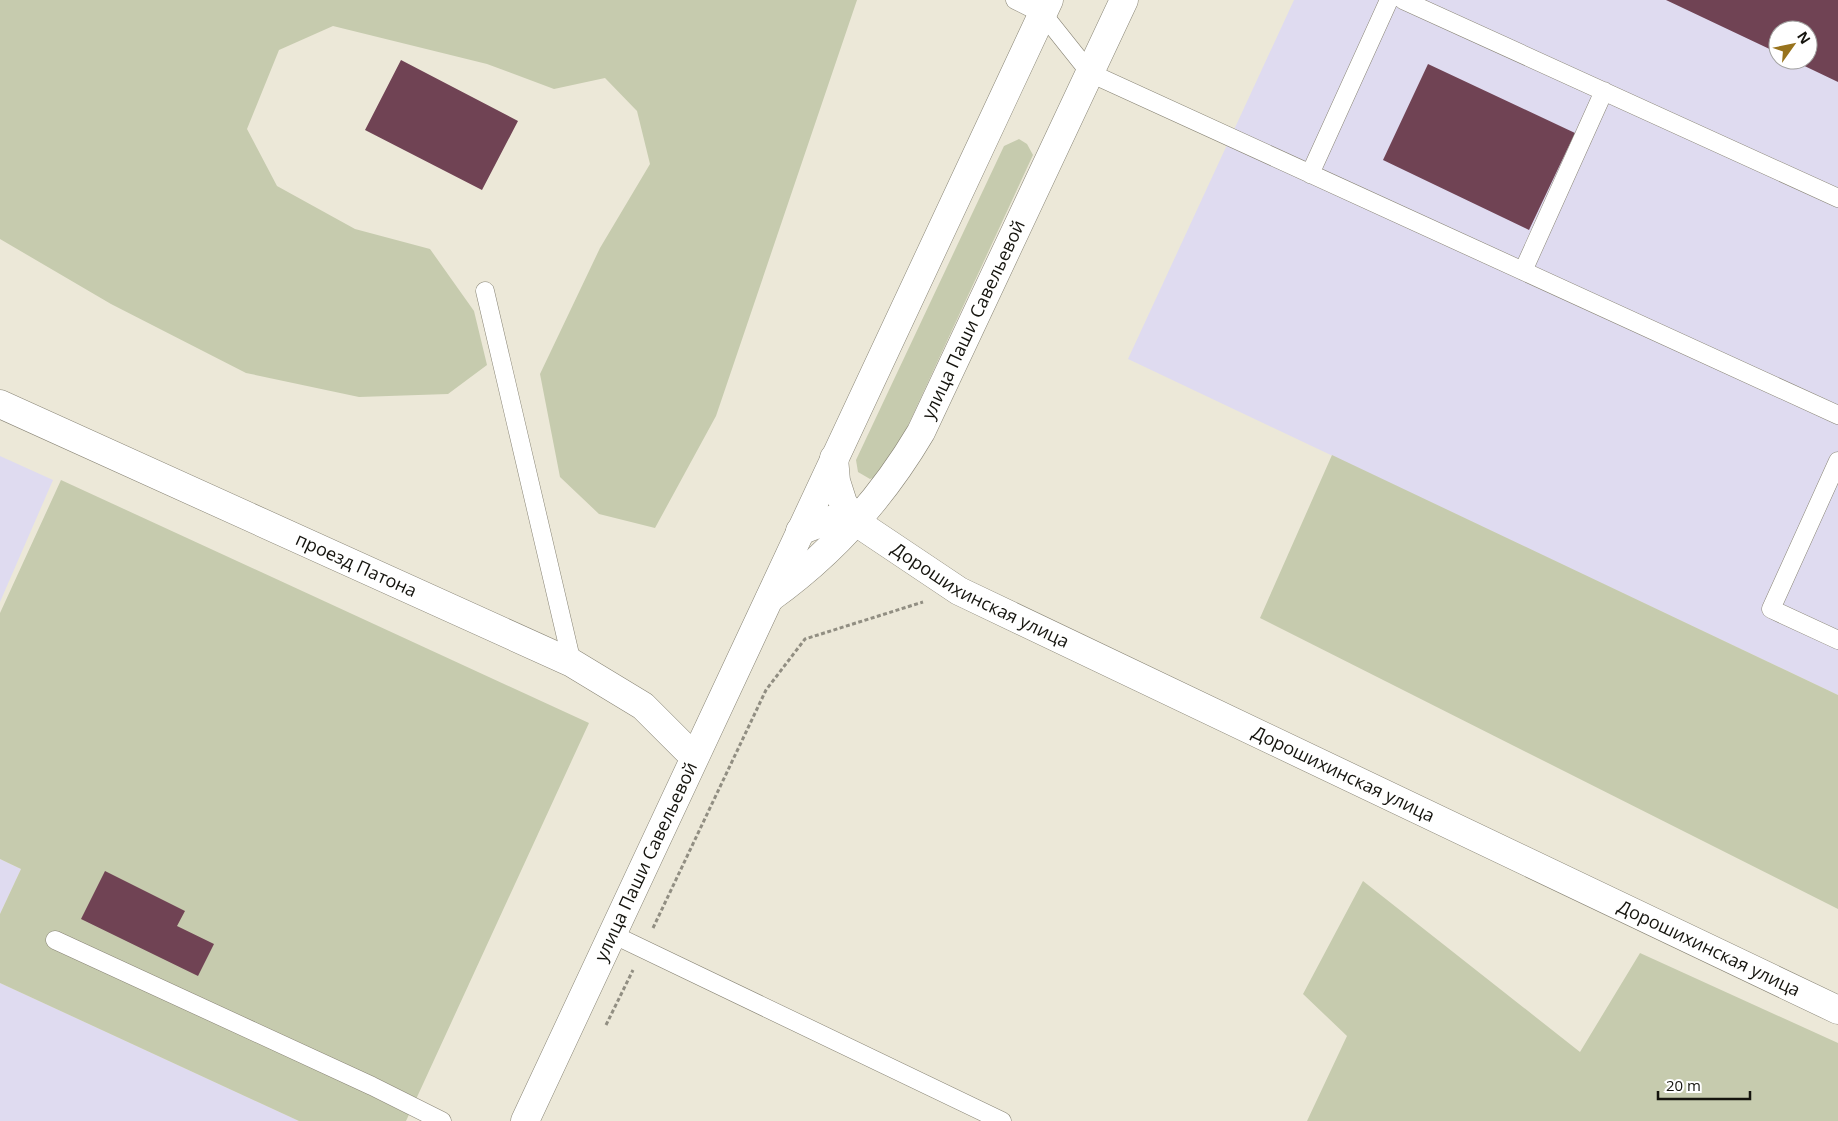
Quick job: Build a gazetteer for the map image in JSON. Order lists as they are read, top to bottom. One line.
{"streets":{"street":["улица Паши Савельевой","проезд Патона","Дорошихинская улица"]},"crossings":[["улица Паши Савельевой","проезд Патона"],["улица Паши Савельевой","Дорошихинская улица"]],"scale_bar":"20 m","north":"top right"}
